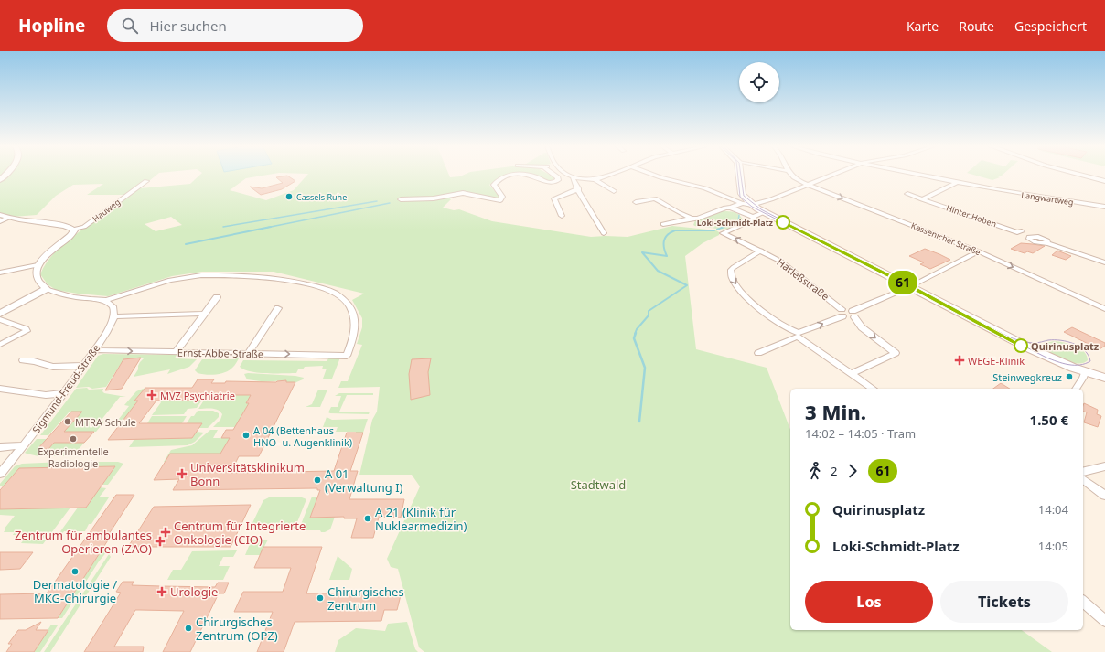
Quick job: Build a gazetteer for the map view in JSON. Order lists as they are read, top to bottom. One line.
{"streets":{"street":["Langwartweg","Hauweg","Hinter Hoben","Kessenicher Straße","Harleßstraße","Ernst-Abbe-Straße","Sigmund-Freud-Straße"]},"crossings":[["Langwartweg","Hinter Hoben"],["Ernst-Abbe-Straße","Sigmund-Freud-Straße"]],"one_way":["Kessenicher Straße"],"parks":["Stadtwald"],"places":{"other":["Cassels Ruhe","Loki-Schmidt-Platz","Quirinusplatz","Steinwegkreuz","MTRA Schule","A 04 (Bettenhaus HNO- u. Augenklinik)","Experimentelle Radiologie","A 01 (Verwaltung I)","A 21 (Klinik für Nuklearmedizin)","Dermatologie / MKG-Chirurgie","Chirurgisches Zentrum","Chirurgisches Zentrum (OPZ)"],"health":["WEGE-Klinik","MVZ Psychiatrie","Universitätsklinikum Bonn","Centrum für Integrierte Onkologie (CIO)","Zentrum für ambulantes Operieren (ZAO)","Urologie"]},"lines":["tram line 61"],"page":{"header":"Hopline","search":"Hier suchen","nav":["Karte","Route","Gespeichert"],"on_map":"61","heading":["3 Min.","14:02 – 14:05 · Tram","1.50 €"],"legs":["2","61"],"list":[{"name":"Quirinusplatz","value":"14:04"},{"name":"Loki-Schmidt-Platz","value":"14:05"}],"buttons":["Los","Tickets"]}}
